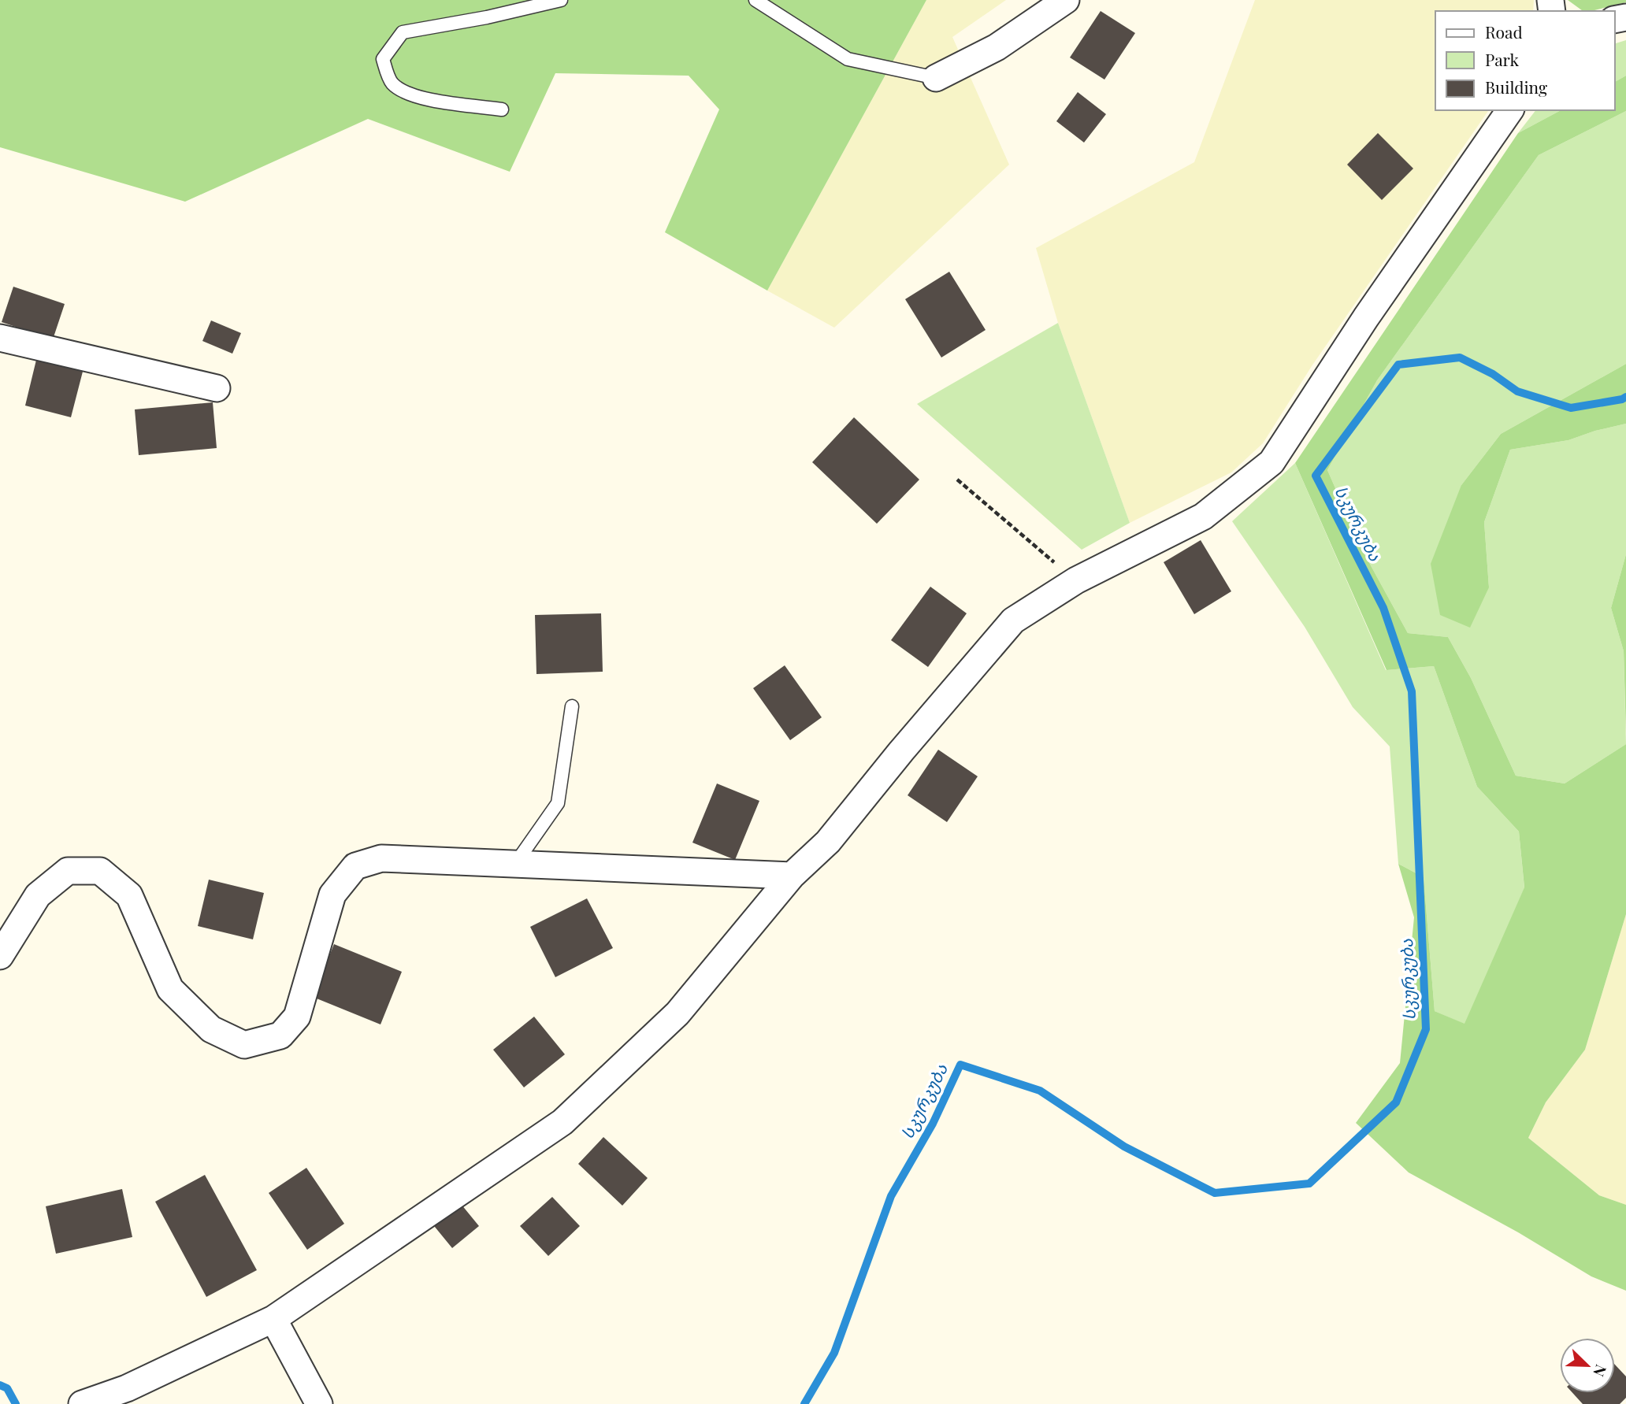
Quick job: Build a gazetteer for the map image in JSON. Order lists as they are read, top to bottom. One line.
{"water":["სკურკუბა"],"legend":["Road","Park","Building"],"north":"bottom right"}
